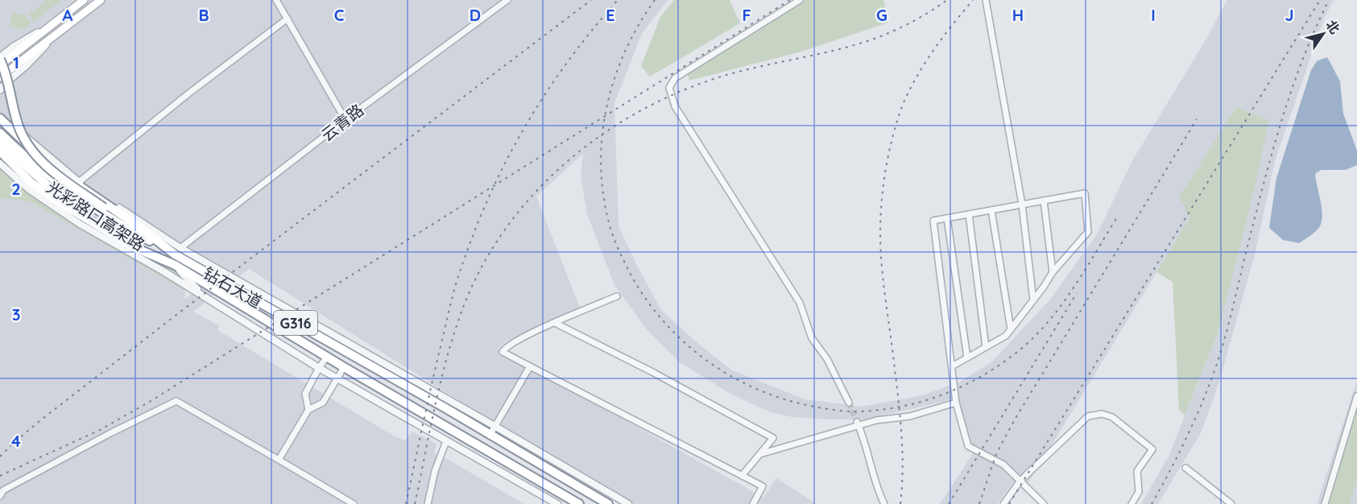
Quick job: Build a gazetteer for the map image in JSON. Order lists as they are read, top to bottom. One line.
{"streets":{"highway":["光彩路口高架路","钻石大道","G316"],"street":["云青路"]},"crossings":[["云青路","光彩路口高架路"],["云青路","钻石大道"],["光彩路口高架路","钻石大道"]],"north":"top right","grid":{"columns":["A","B","C","D","E","F","G","H","I","J"],"rows":["1","2","3","4"]}}
